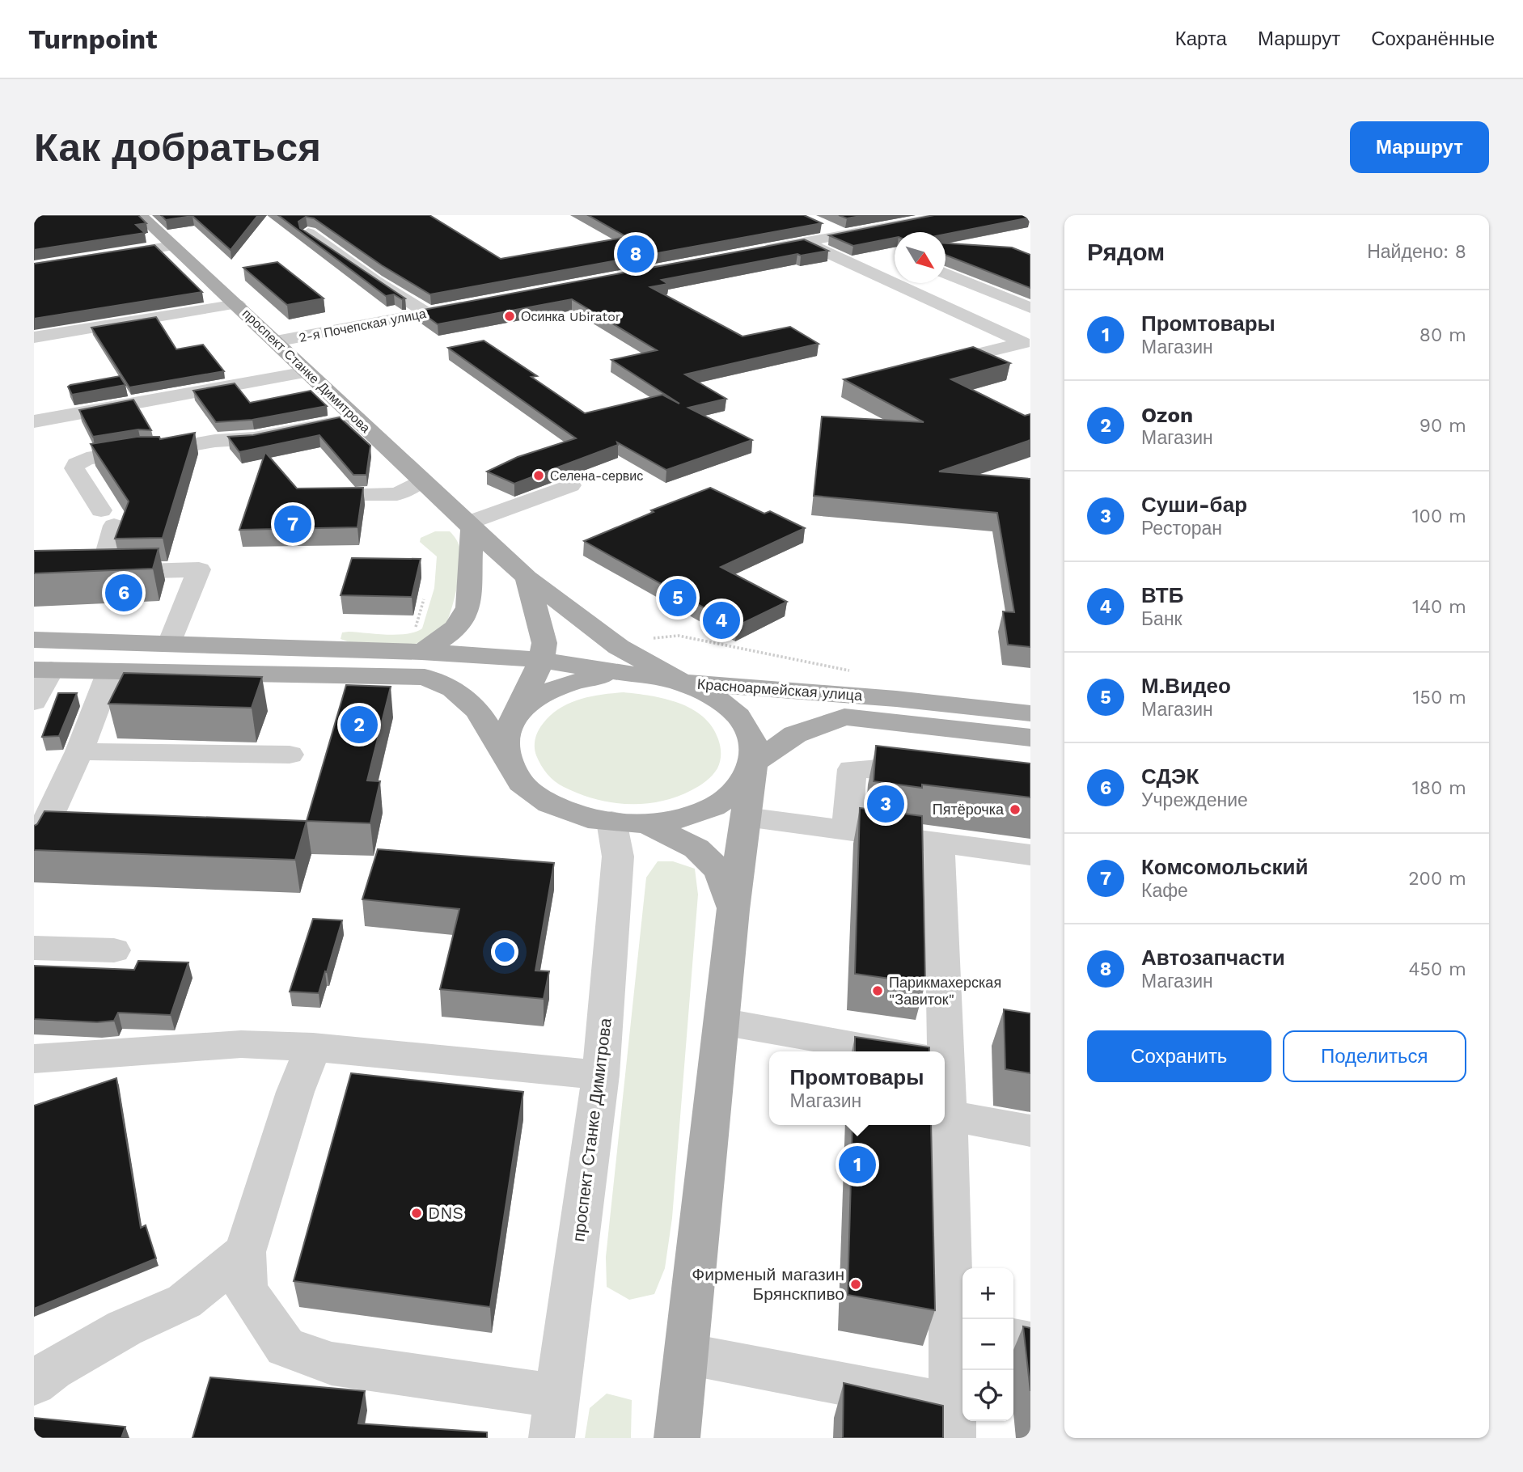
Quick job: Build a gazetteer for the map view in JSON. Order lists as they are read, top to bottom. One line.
{"streets":{"main road":["проспект Станке Димитрова","Красноармейская улица"],"street":["2-я Почепская улица"]},"crossings":[["2-я Почепская улица","проспект Станке Димитрова"],["проспект Станке Димитрова","Красноармейская улица"]],"places":["Осинка Ubirator","Селена-сервис","Пятёрочка","Парикмахерская \"Завиток\"","DNS","Фирменый магазин Брянскпиво"],"north":"bottom right","page":{"header":"Turnpoint","nav":["Карта","Маршрут","Сохранённые"],"buttons":["Маршрут",["Сохранить","Поделиться"]],"title":"Как добраться","heading":["Рядом","Найдено: 8"],"pins":["8","7","6","5","4","2","3","1"],"list":[{"mark":"1","name":"Промтовары","note":"Магазин","value":"80 m"},{"mark":"2","name":"Ozon","note":"Магазин","value":"90 m"},{"mark":"3","name":"Суши-бар","note":"Ресторан","value":"100 m"},{"mark":"4","name":"ВТБ","note":"Банк","value":"140 m"},{"mark":"5","name":"М.Видео","note":"Магазин","value":"150 m"},{"mark":"6","name":"СДЭК","note":"Учреждение","value":"180 m"},{"mark":"7","name":"Комсомольский","note":"Кафе","value":"200 m"},{"mark":"8","name":"Автозапчасти","note":"Магазин","value":"450 m"}],"popup":["Промтовары","Магазин"],"map_buttons":["+","−"]}}
